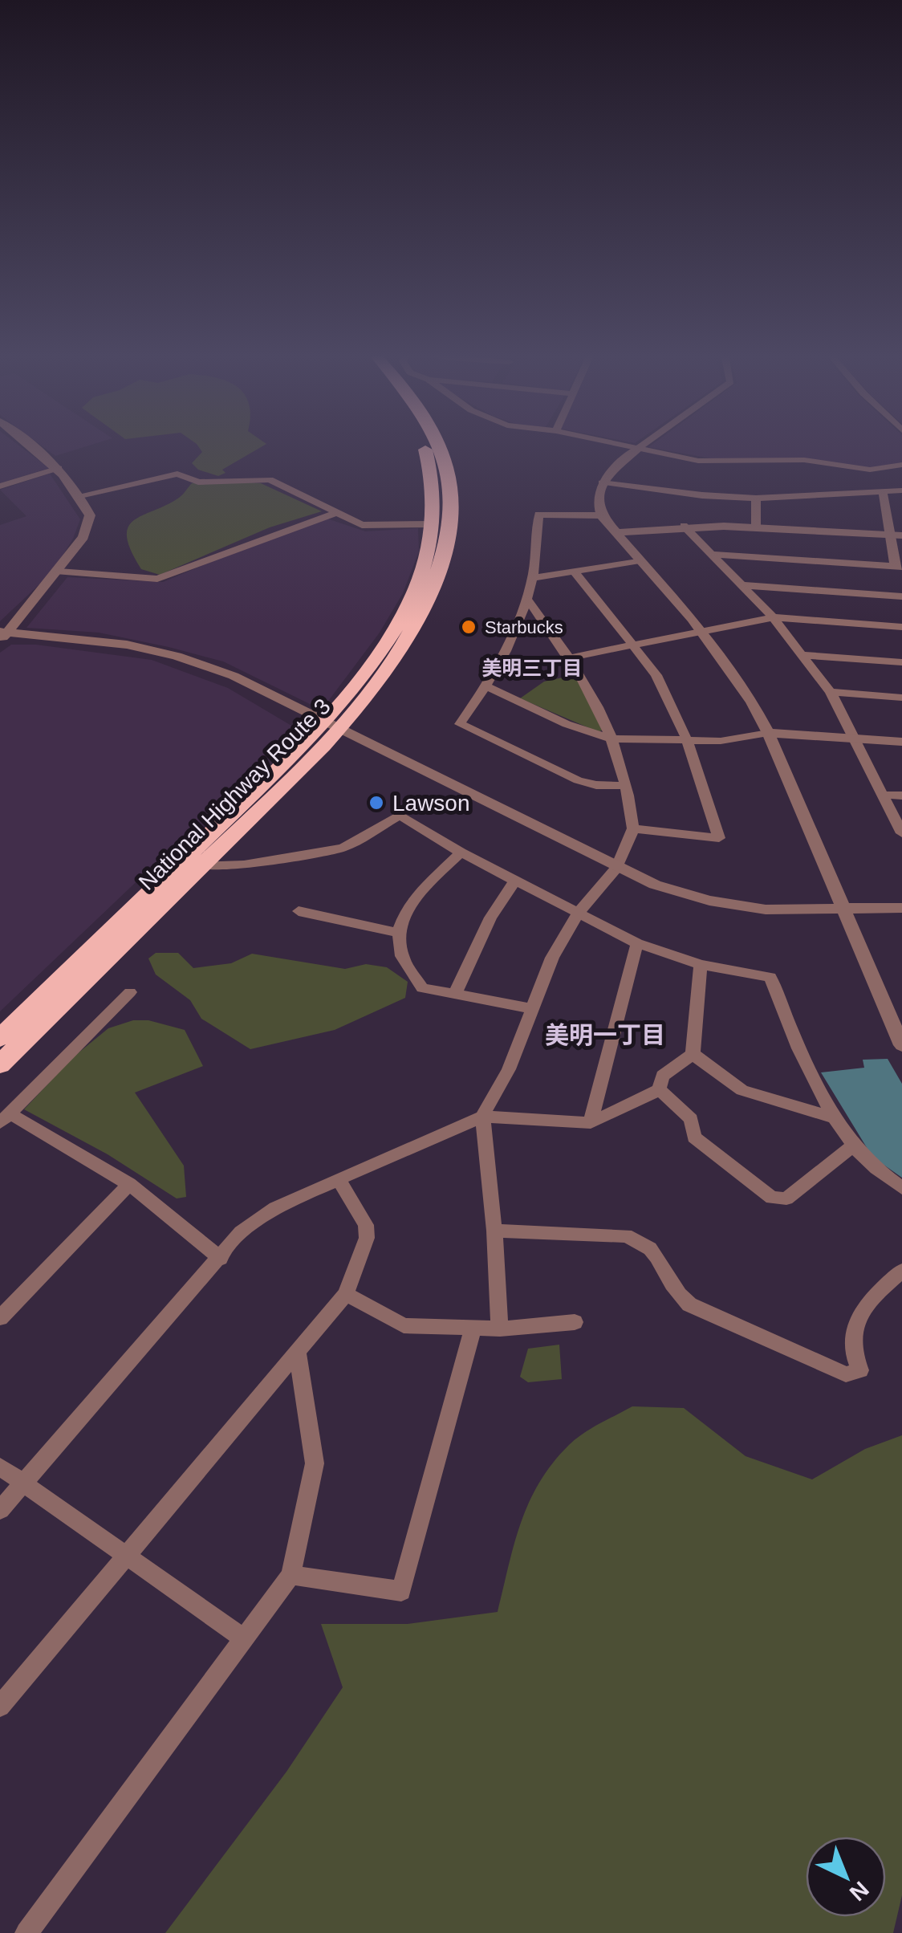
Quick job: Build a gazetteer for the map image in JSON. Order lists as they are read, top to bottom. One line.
{"streets":{"highway":["National Highway Route 3"]},"districts":["美明三丁目","美明一丁目"],"places":["Starbucks","Lawson"],"north":"bottom right"}
